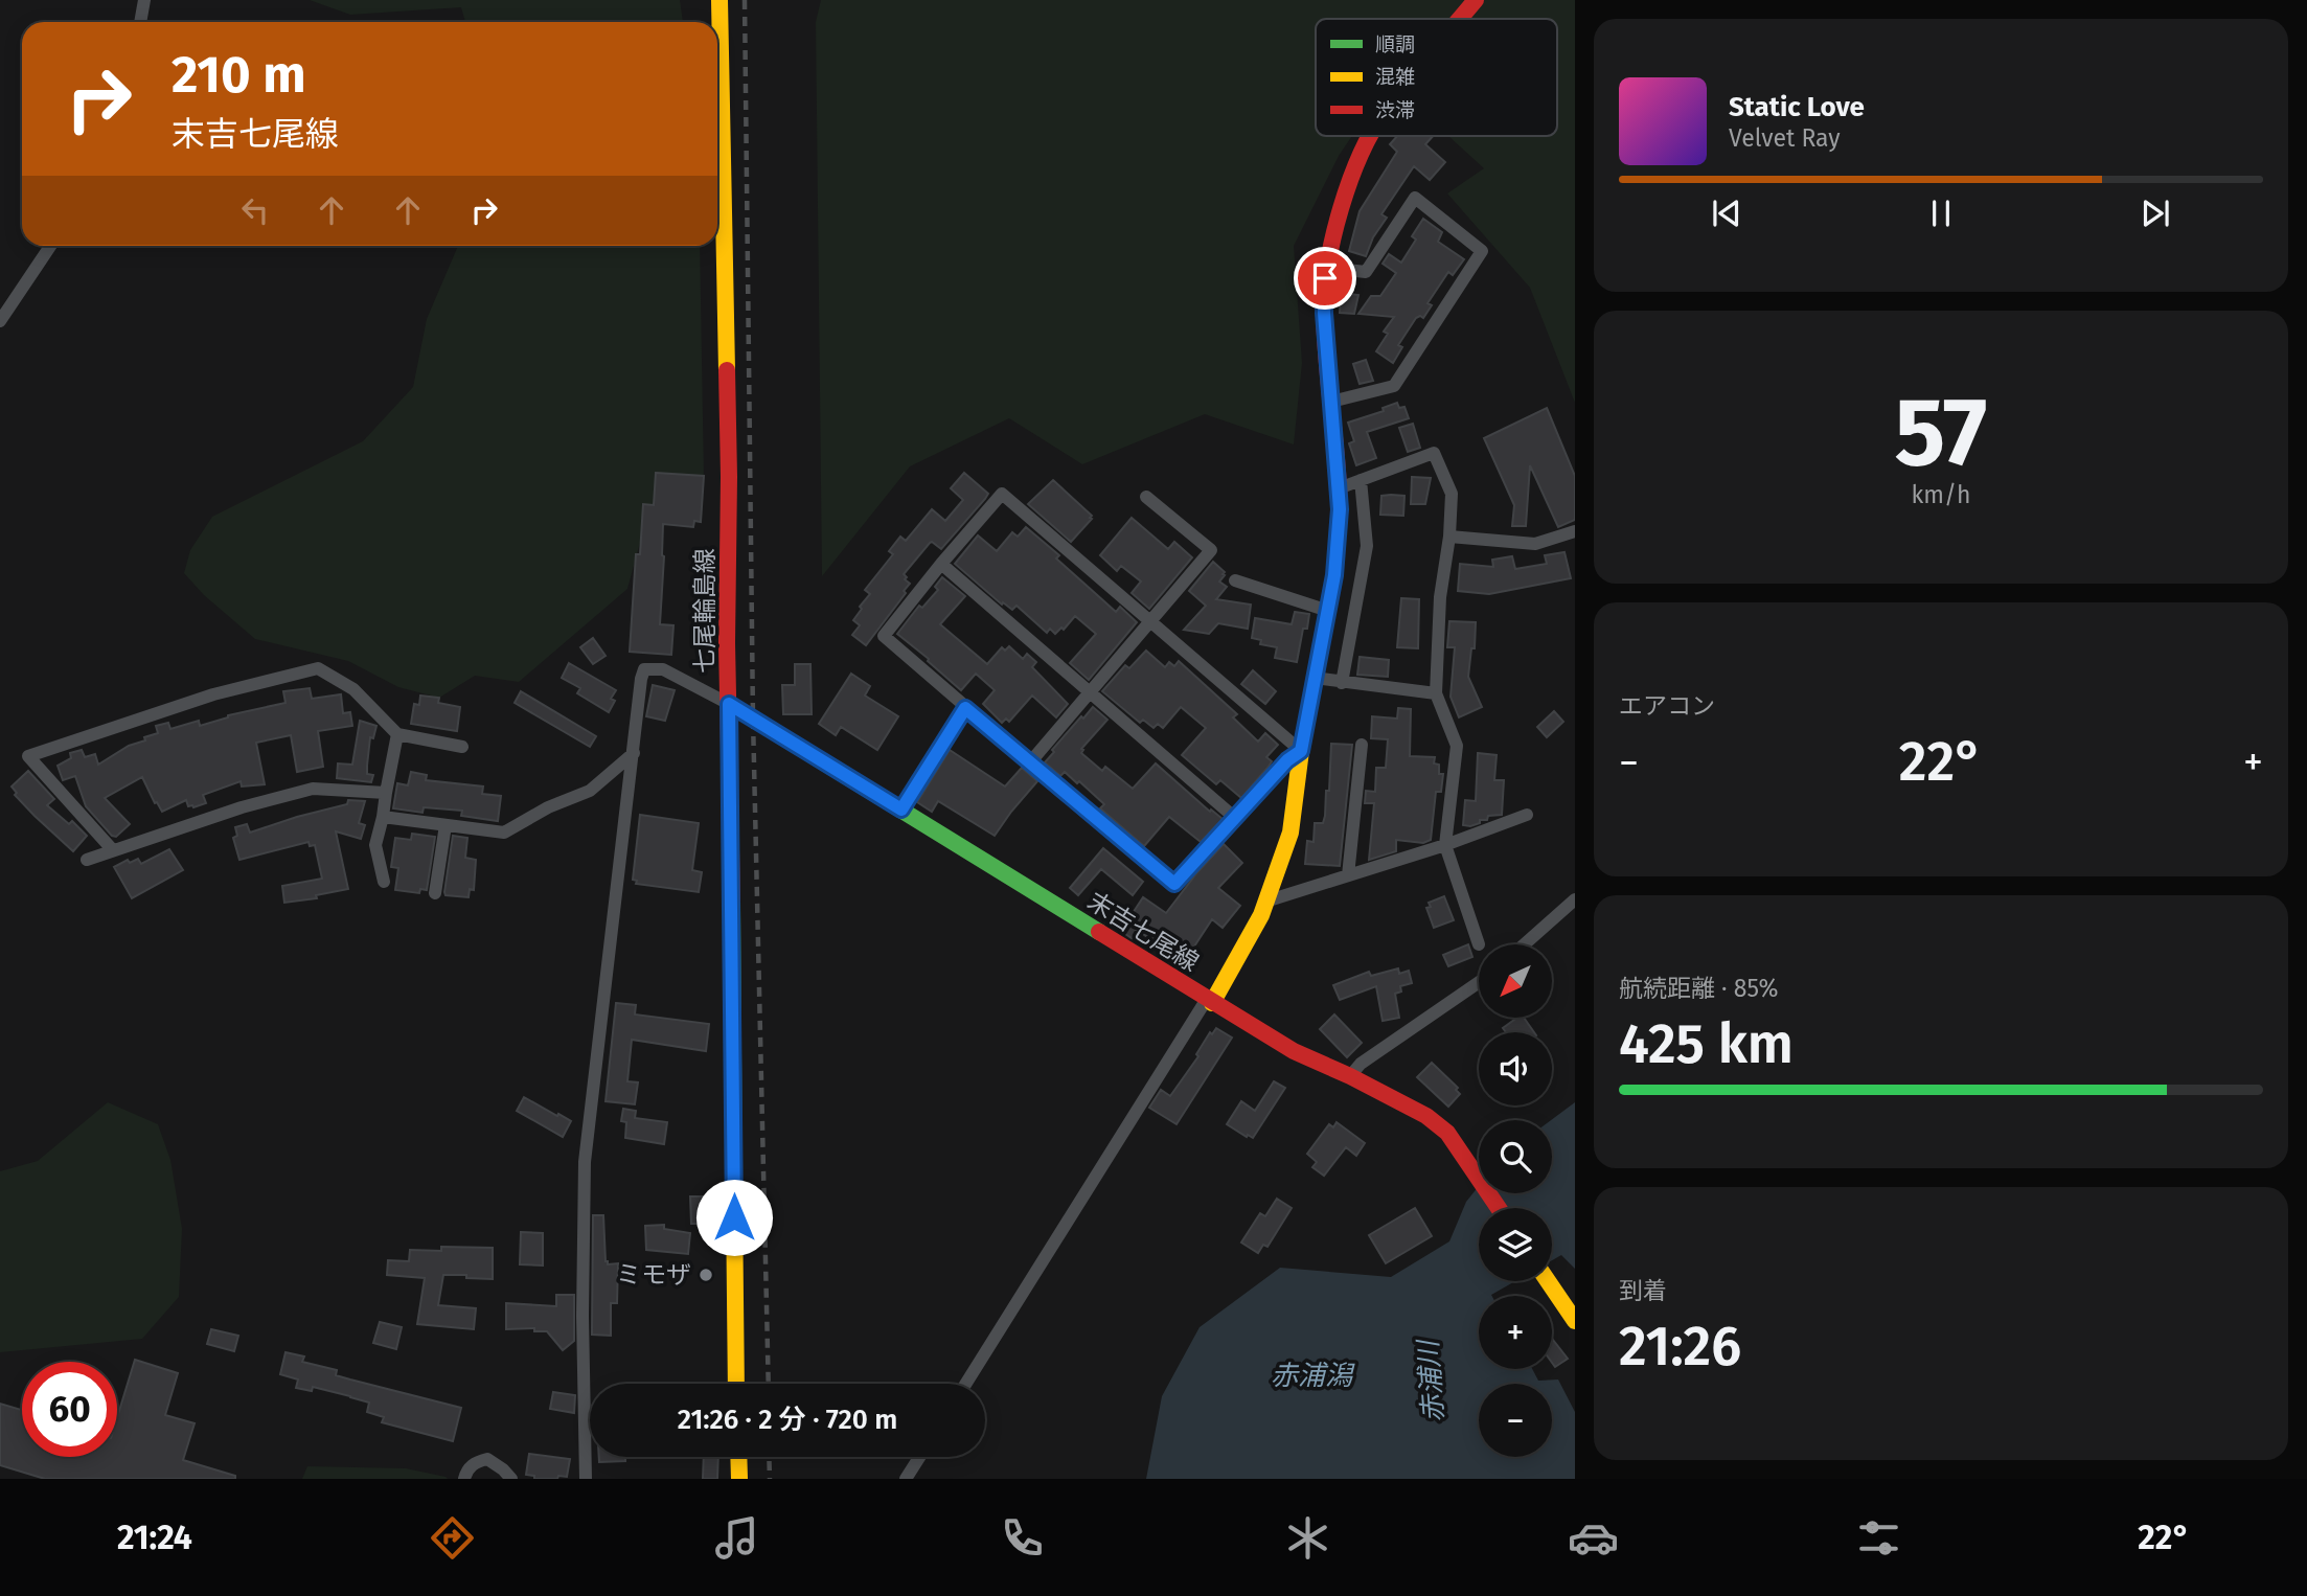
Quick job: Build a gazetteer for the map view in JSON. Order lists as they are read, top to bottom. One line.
{"streets":{"main road":["七尾輪島線","末吉七尾線"]},"crossings":[["七尾輪島線","末吉七尾線"]],"water":["赤浦潟","赤浦川"],"places":["ミモザ"],"legend":["順調","混雑","渋滞"],"north":"bottom left","page":{"turn":["210 m","末吉七尾線"],"song":["Static Love","Velvet Ray"],"tile":[["57","km/h"],"エアコン",["航続距離 · 85%","425 km"],["到着","21:26"]],"heat":["−","22°","+"],"map_buttons":["+","−"],"limit":"60","trip":"21:26 · 2 分 · 720 m","tabs":["21:24","22°"]}}
